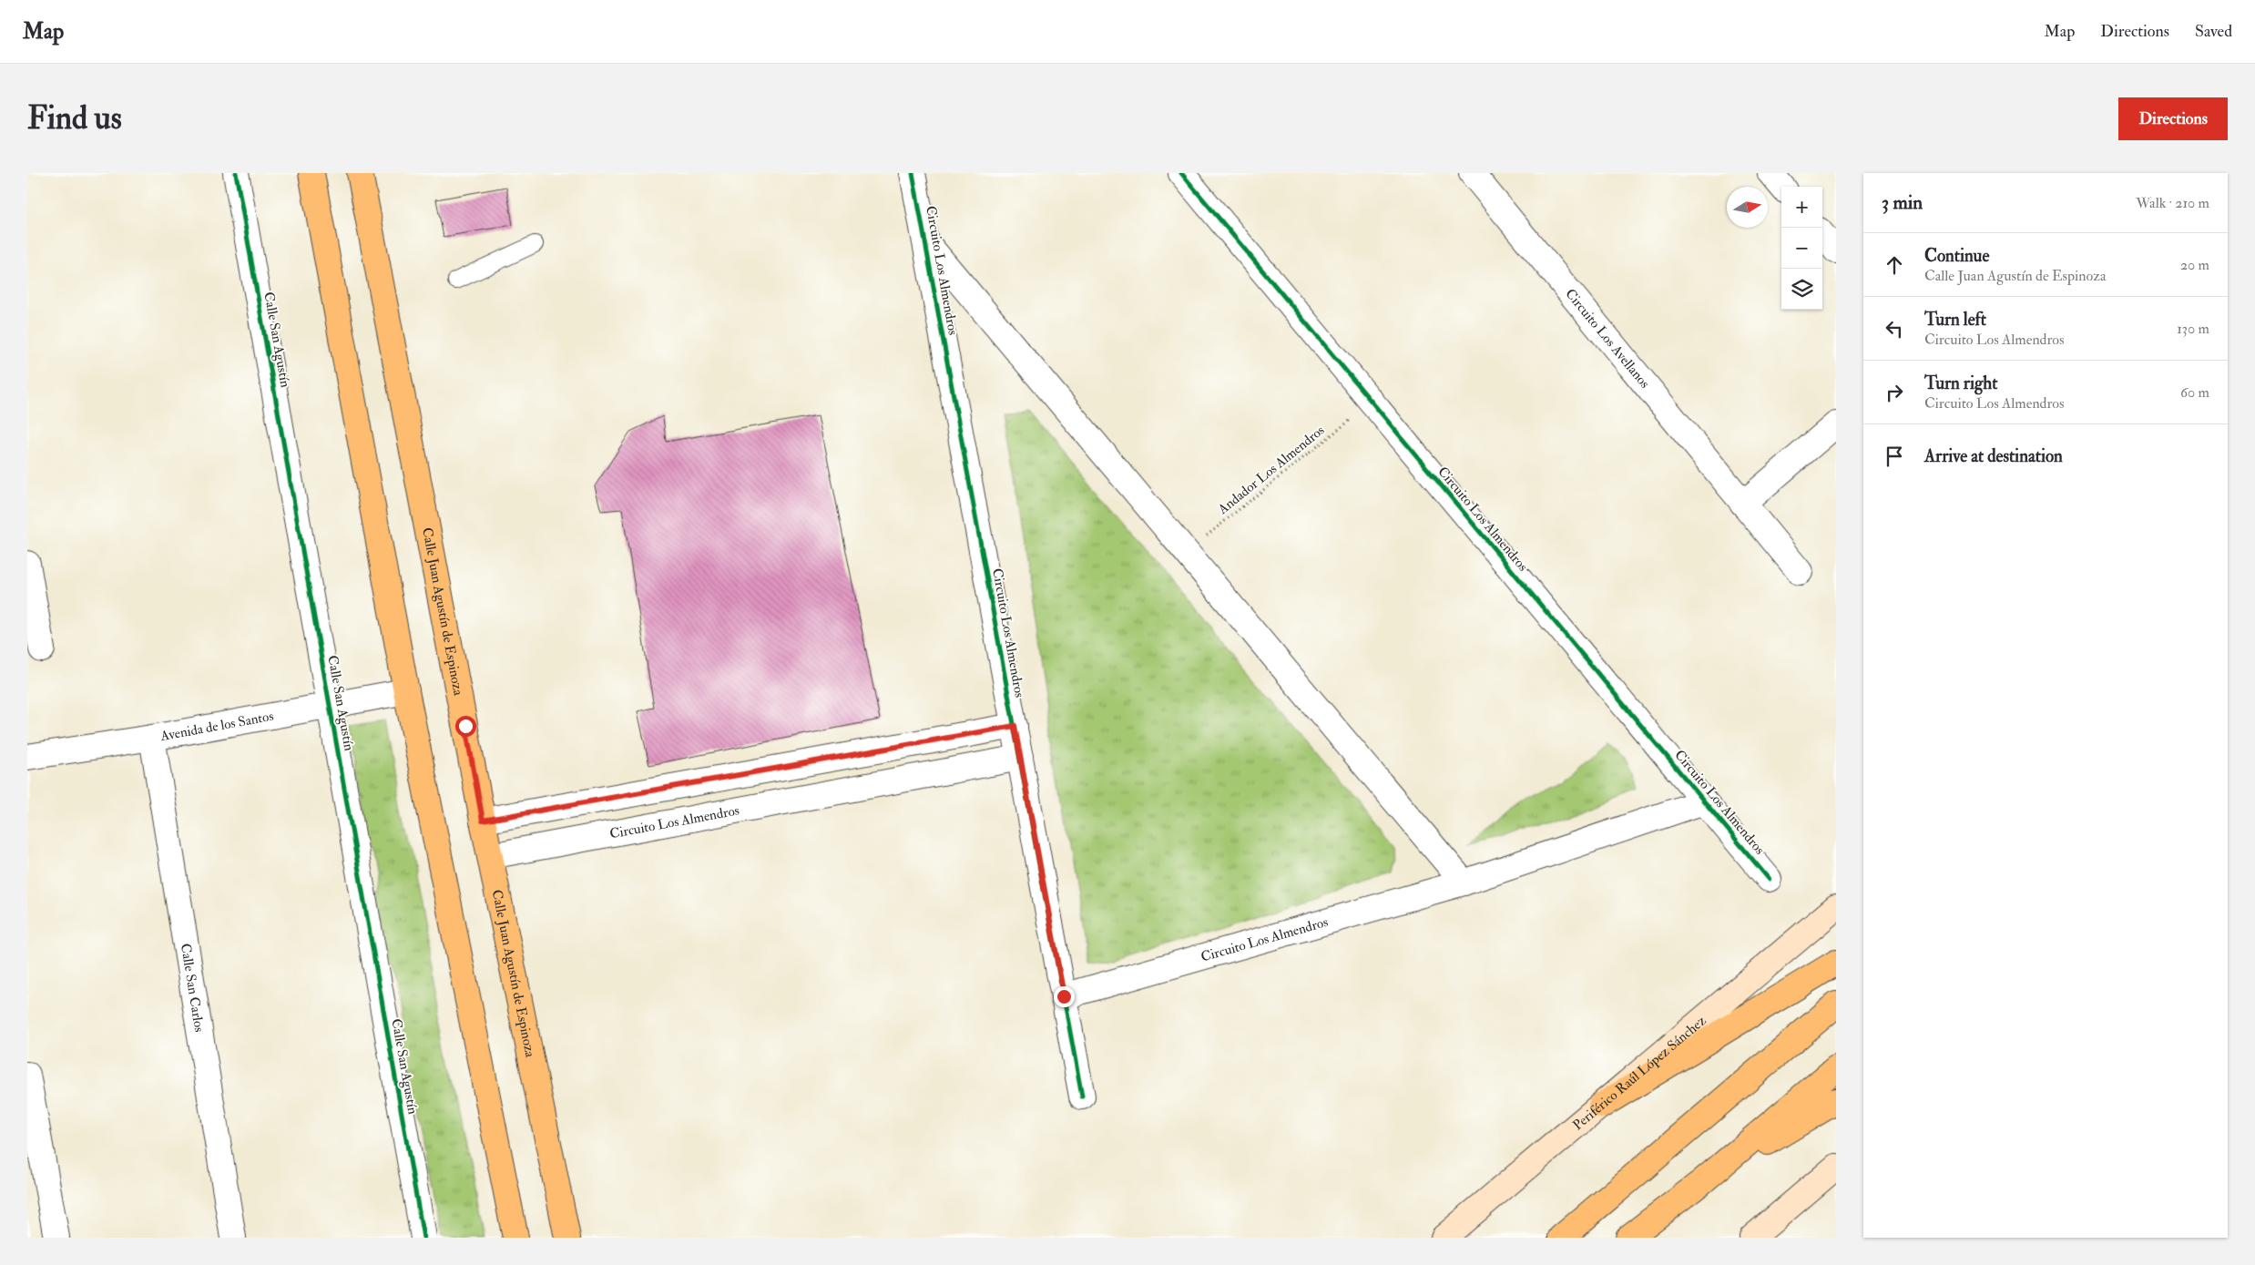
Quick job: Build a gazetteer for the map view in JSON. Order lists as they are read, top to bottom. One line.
{"streets":{"main road":["Calle Juan Agustín de Espinoza","Periférico Raúl López Sánchez"],"street":["Circuito Los Almendros","Circuito Los Avellanos","Calle San Agustín","Avenida de los Santos","Calle San Carlos"],"path":["Andador Los Almendros"]},"crossings":[["Circuito Los Almendros","Andador Los Almendros"],["Circuito Los Almendros","Calle Juan Agustín de Espinoza"],["Calle San Agustín","Avenida de los Santos"],["Avenida de los Santos","Calle San Carlos"]],"north":"right","page":{"header":"Map","nav":["Map","Directions","Saved"],"buttons":"Directions","title":"Find us","heading":["3 min","Walk · 210 m"],"map_buttons":["+","−"],"list":[["Continue","Calle Juan Agustín de Espinoza","20 m"],["Turn left","Circuito Los Almendros","130 m"],["Turn right","Circuito Los Almendros","60 m"],"Arrive at destination"]}}
